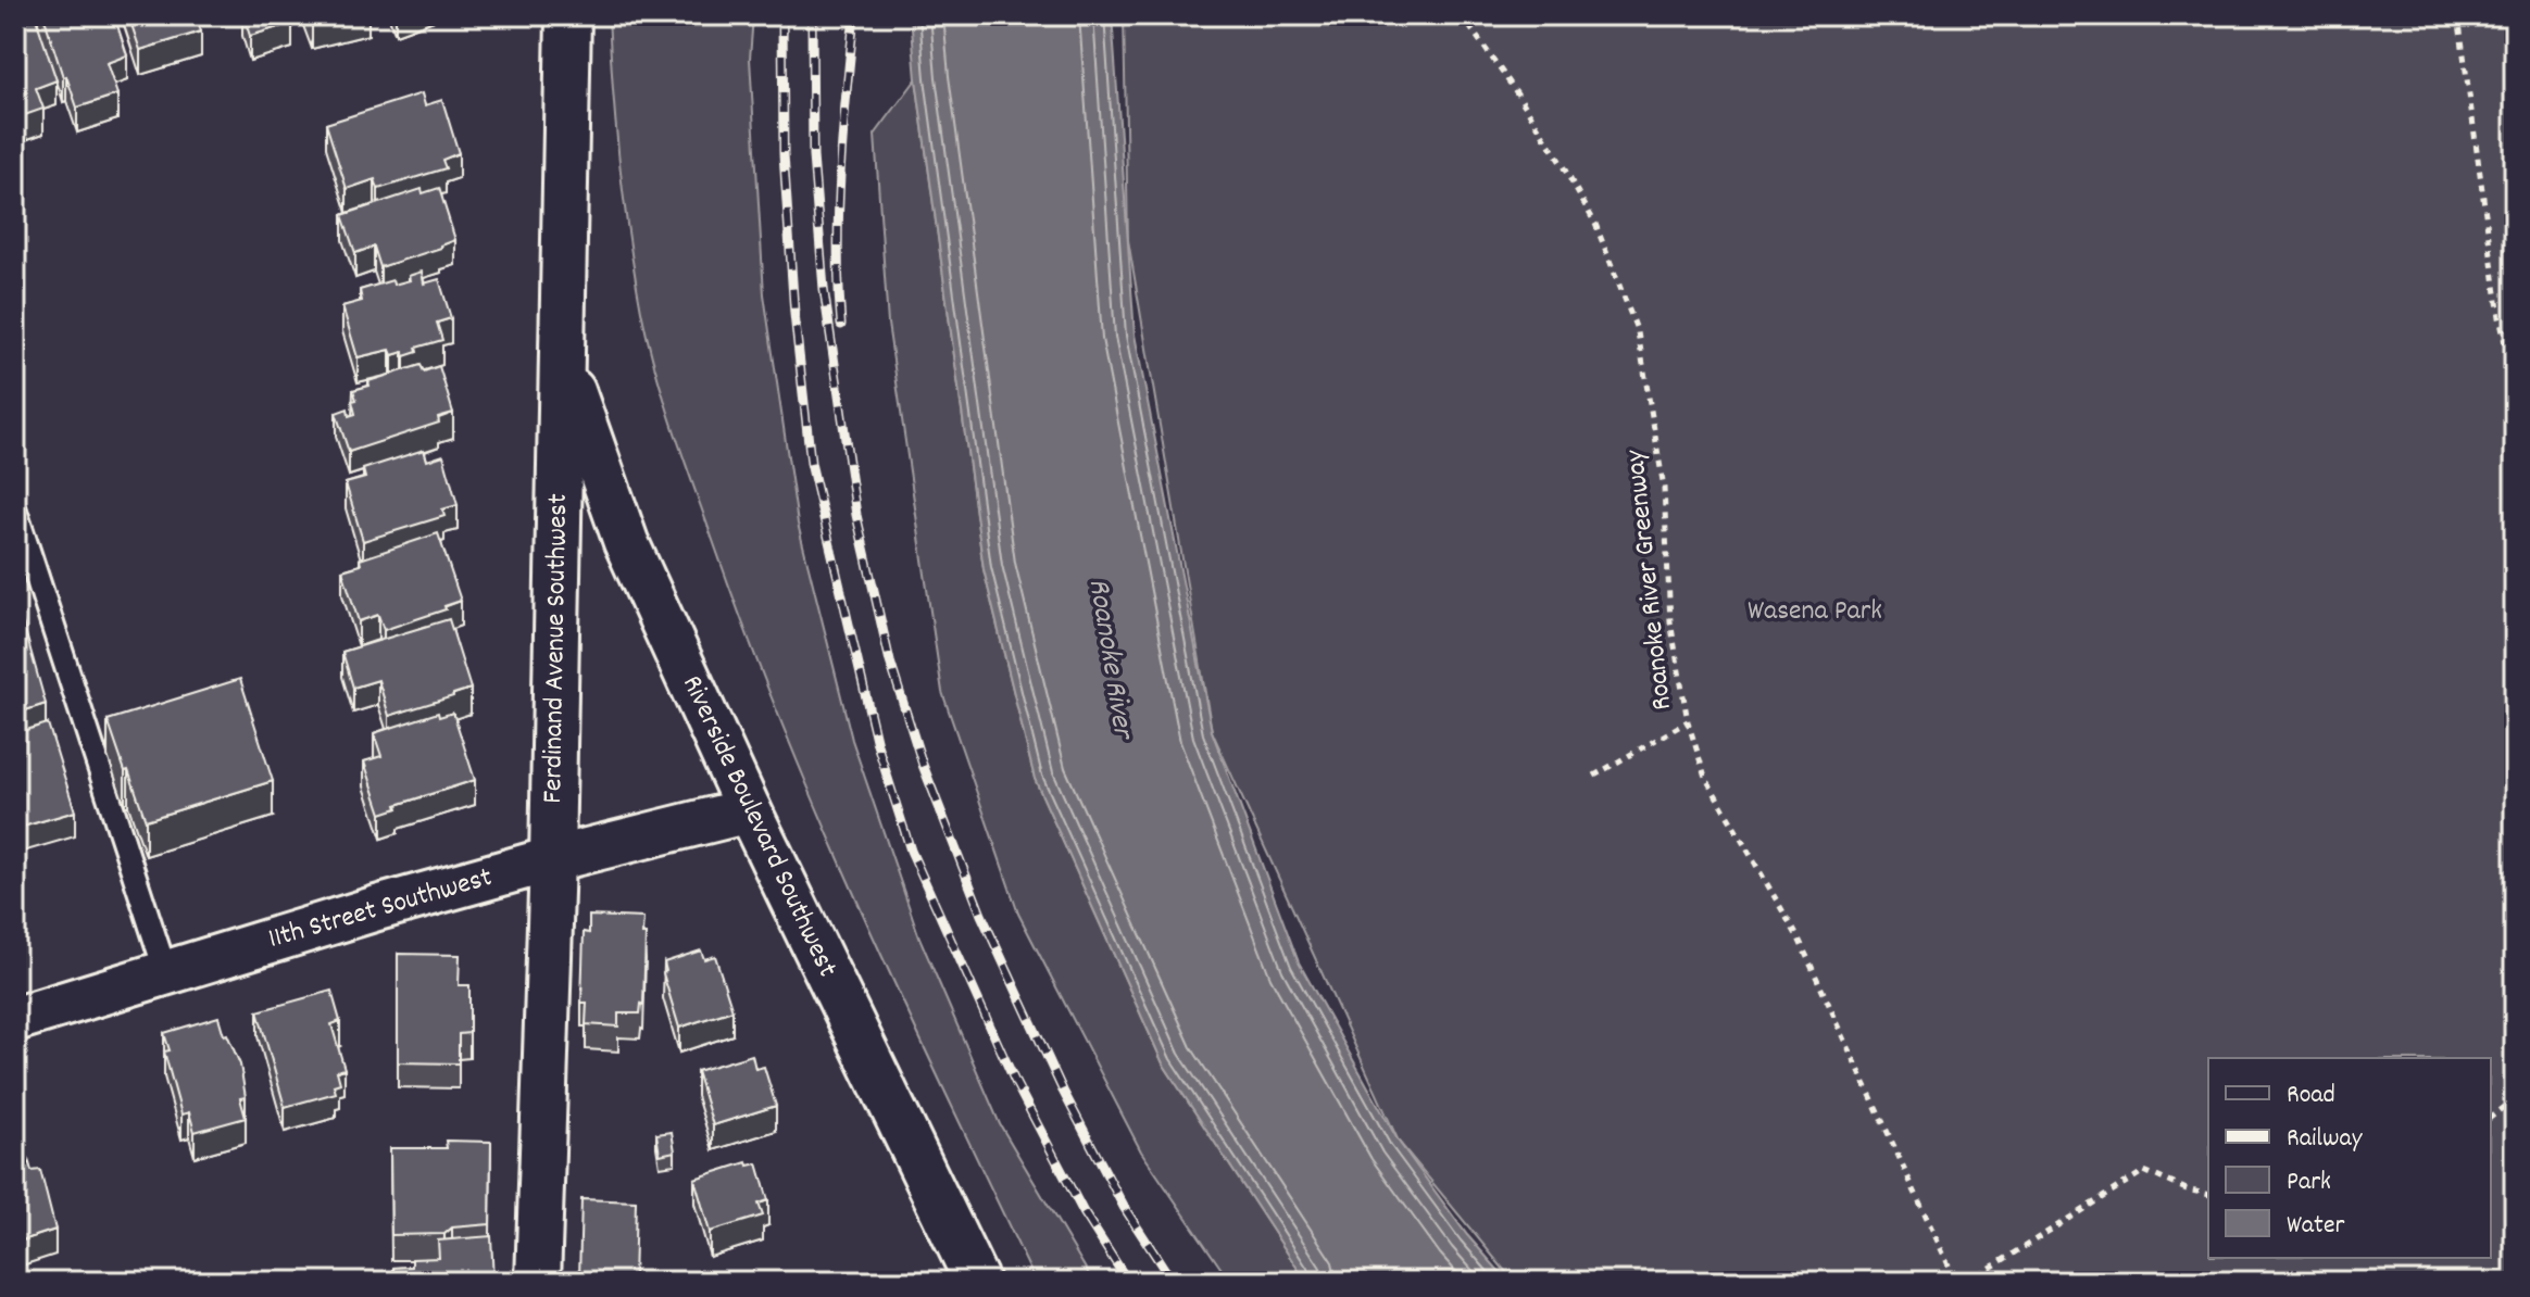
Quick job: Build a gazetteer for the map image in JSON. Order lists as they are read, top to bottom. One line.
{"streets":{"street":["Ferdinand Avenue Southwest","Riverside Boulevard Southwest","11th Street Southwest"],"path":["Roanoke River Greenway"]},"crossings":[["Ferdinand Avenue Southwest","Riverside Boulevard Southwest"],["Ferdinand Avenue Southwest","11th Street Southwest"],["Riverside Boulevard Southwest","11th Street Southwest"]],"water":["Roanoke River"],"parks":["Wasena Park"],"legend":["Road","Railway","Park","Water"]}
